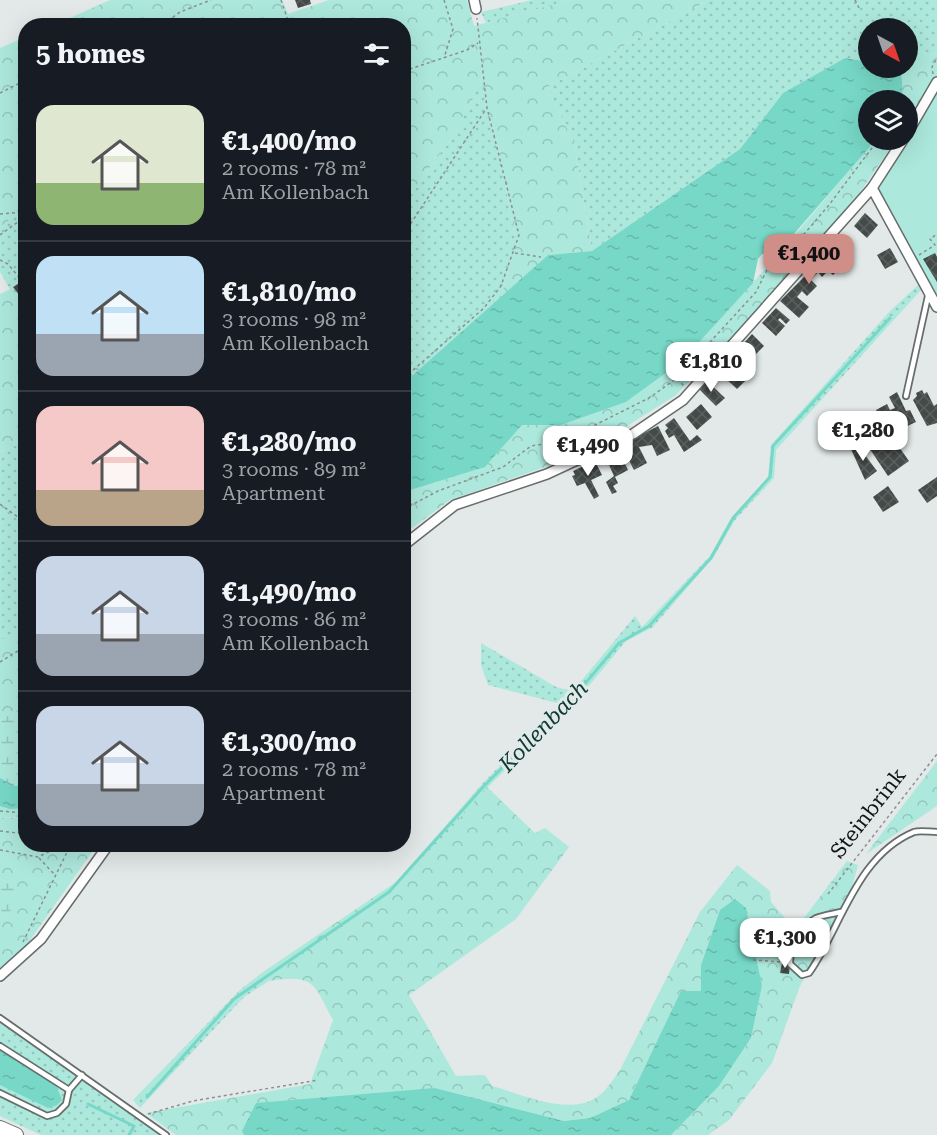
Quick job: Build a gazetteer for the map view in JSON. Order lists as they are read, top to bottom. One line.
{"streets":{"path":["Steinbrink"]},"water":["Kollenbach"],"north":"bottom right","page":{"heading":"5 homes","list":[{"name":"€1,400/mo","note":"2 rooms · 78 m² · Am Kollenbach"},{"name":"€1,810/mo","note":"3 rooms · 98 m² · Am Kollenbach"},{"name":"€1,280/mo","note":"3 rooms · 89 m² · Apartment"},{"name":"€1,490/mo","note":"3 rooms · 86 m² · Am Kollenbach"},{"name":"€1,300/mo","note":"2 rooms · 78 m² · Apartment"}],"price":["€1,400","€1,810","€1,280","€1,490","€1,300"]}}
